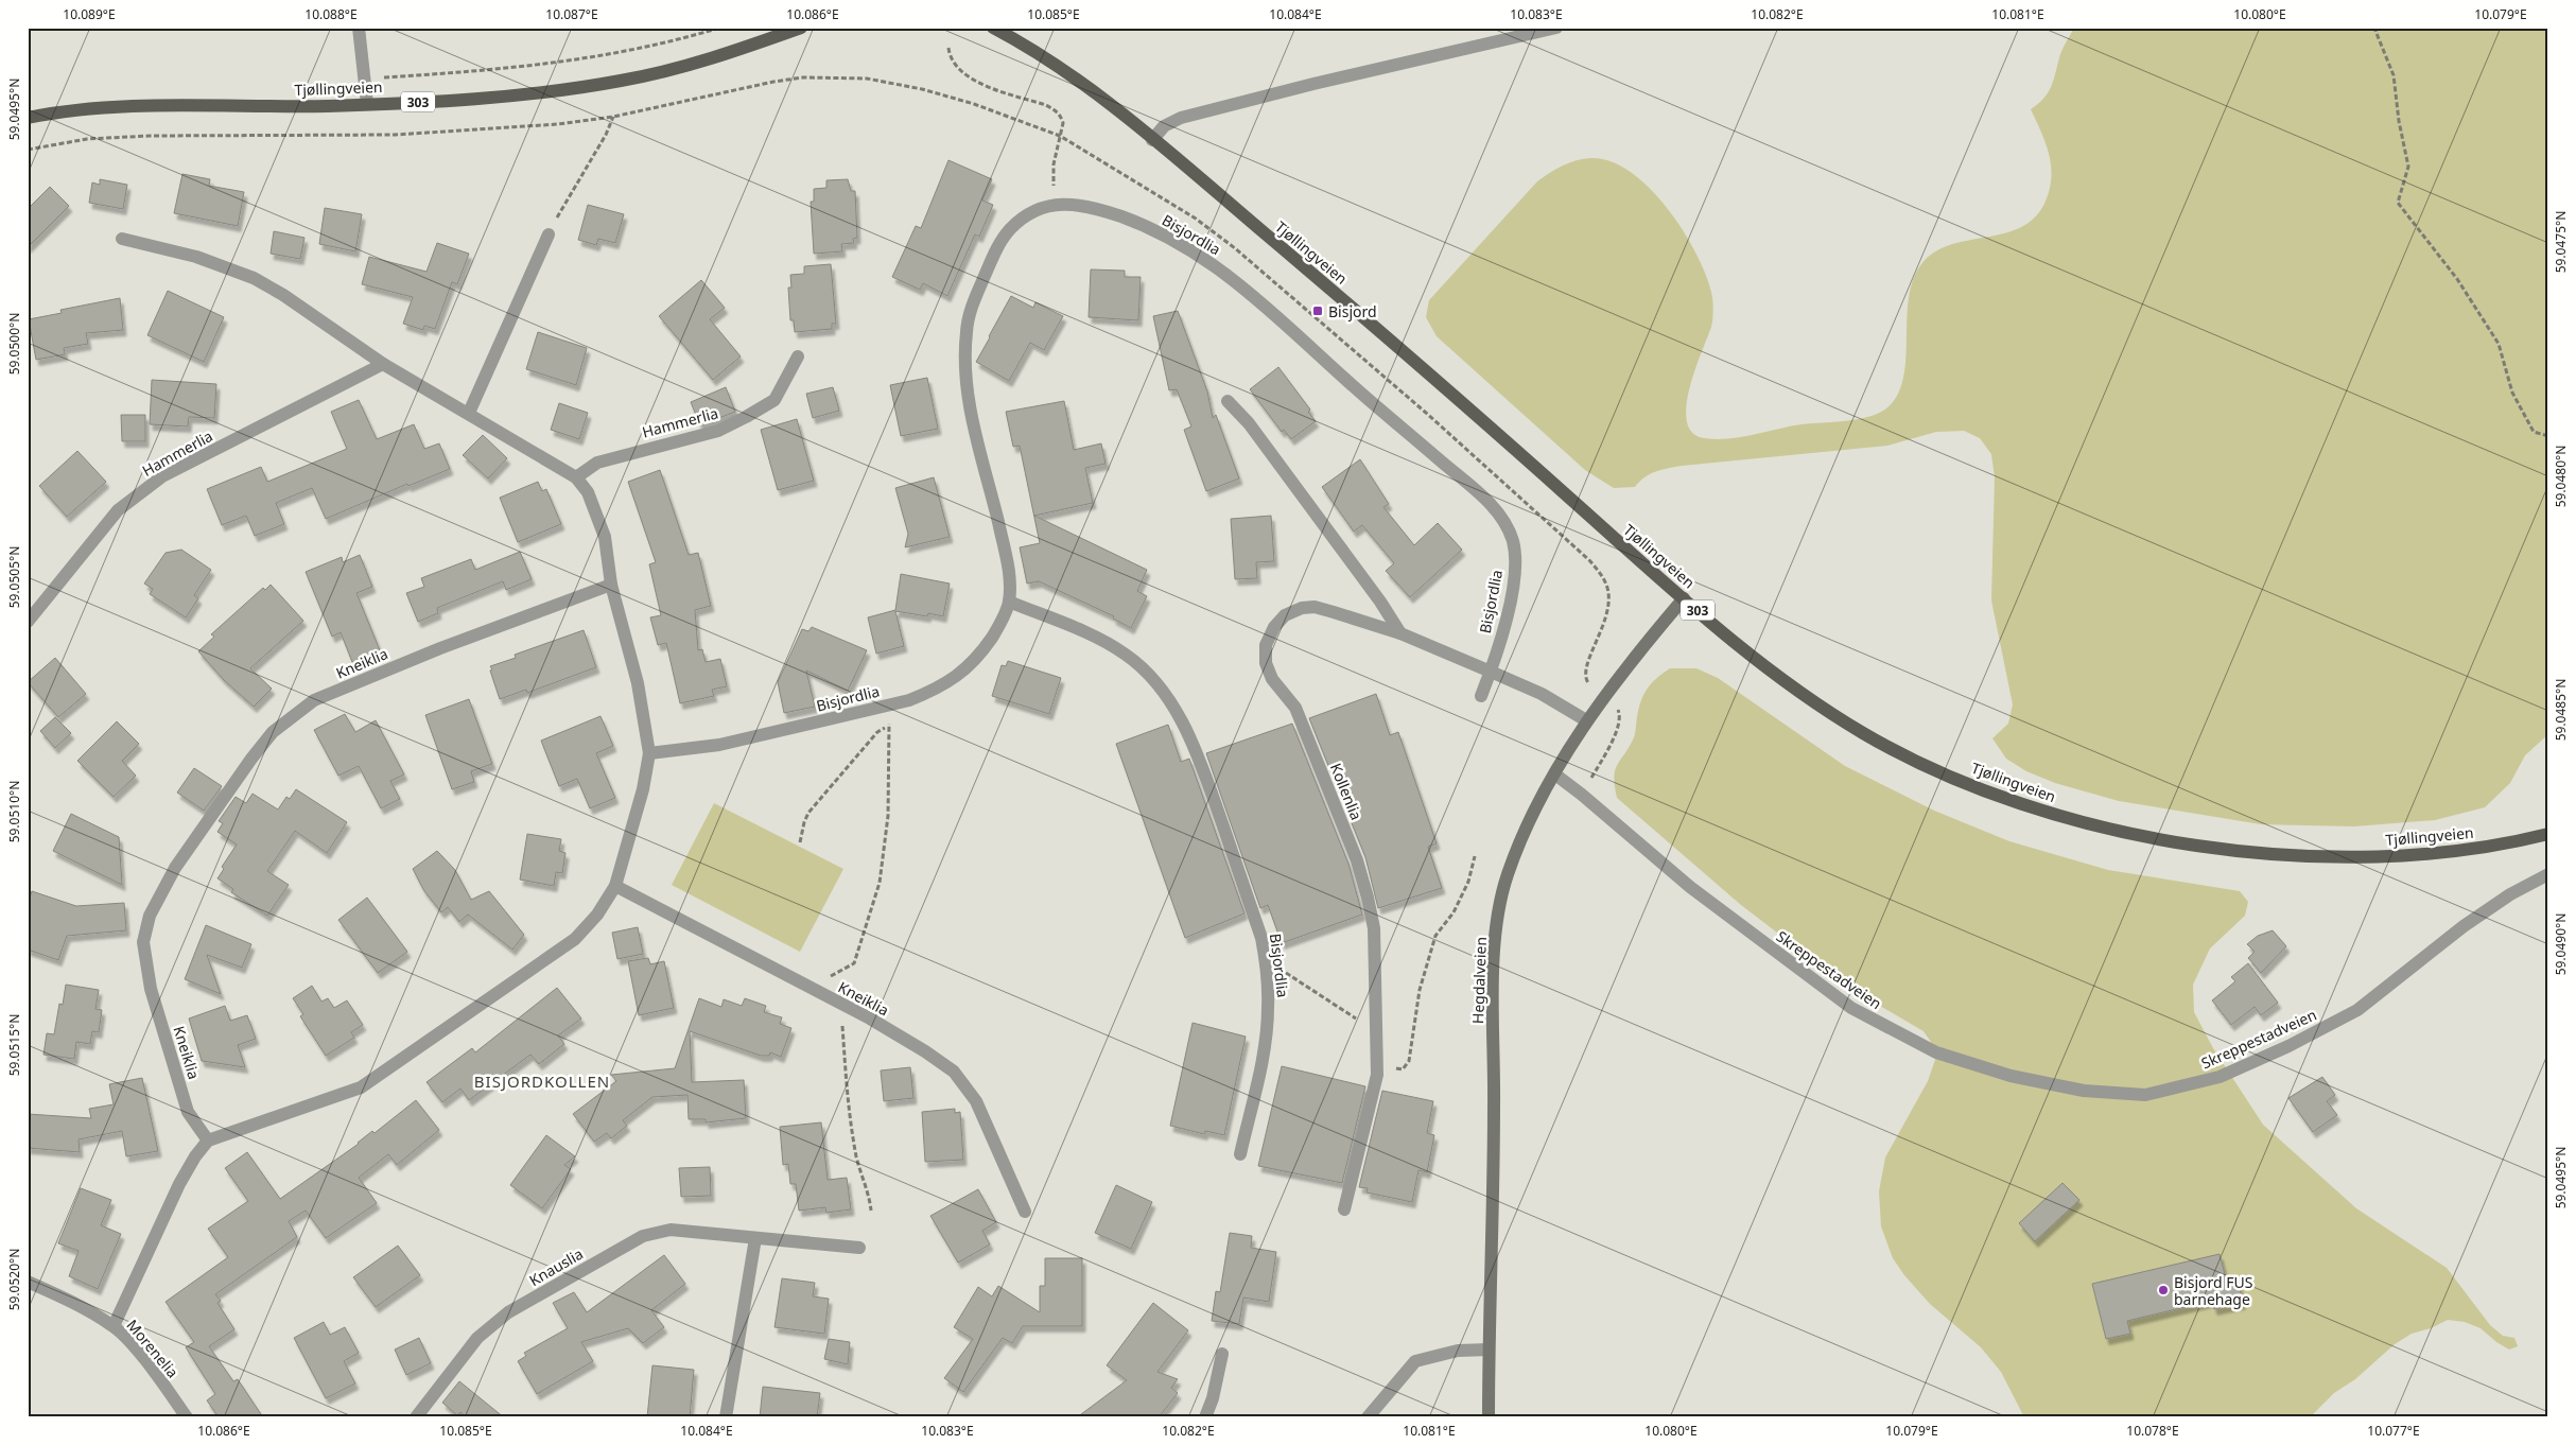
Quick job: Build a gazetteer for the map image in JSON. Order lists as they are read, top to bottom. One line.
{"streets":{"main road":["Tjøllingveien","303"],"street":["Bisjordlia","Hammerlia","Kneiklia","Kollenlia","Skreppestadveien","Hegdalveien","Knauslia","Morenelia"]},"crossings":[["Tjøllingveien","Hegdalveien"],["Bisjordlia","Kollenlia"],["Kollenlia","Hegdalveien"],["Skreppestadveien","Hegdalveien"]],"districts":["BISJORDKOLLEN"],"places":{"transit":["Bisjord"],"other":["Bisjord FUS barnehage"]},"coordinates":["10.089°E","10.088°E","10.087°E","10.086°E","10.085°E","10.084°E","10.083°E","10.082°E","10.081°E","10.080°E","10.079°E","59.0495°N","59.0475°N","59.0500°N","59.0480°N","59.0505°N","59.0485°N","59.0510°N","59.0490°N","59.0515°N","59.0520°N","10.078°E","10.077°E"]}
